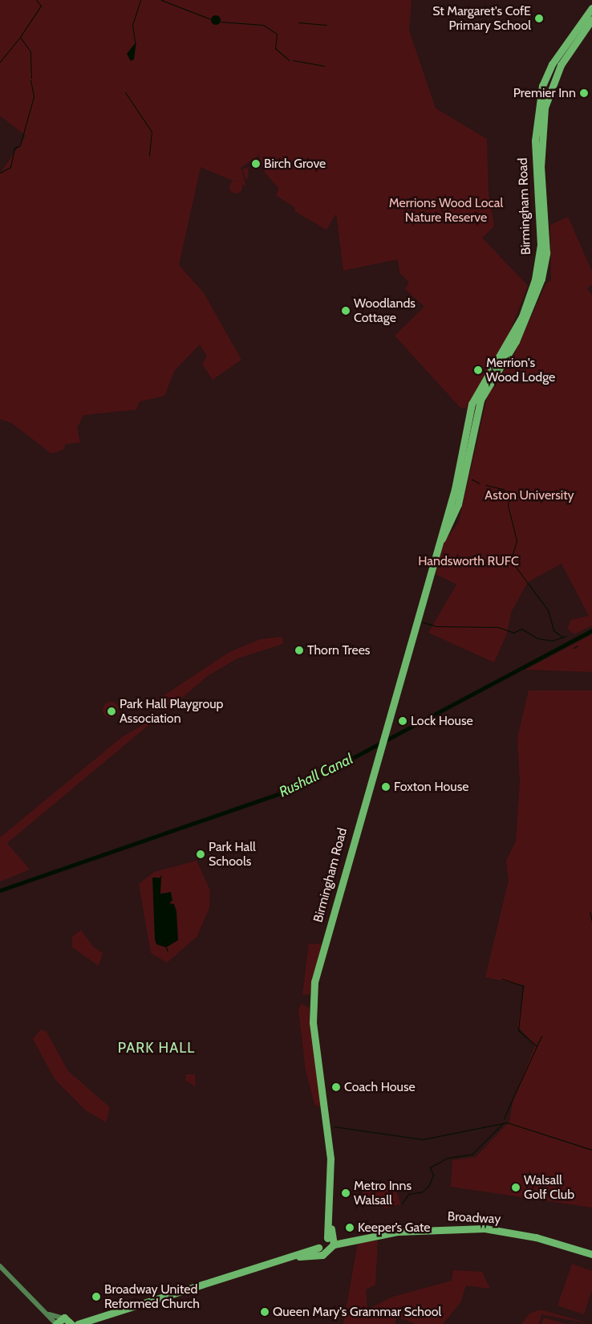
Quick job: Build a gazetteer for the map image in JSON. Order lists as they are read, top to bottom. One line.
{"streets":{"highway":["Birmingham Road","Broadway"]},"crossings":[["Birmingham Road","Broadway"]],"districts":["PARK HALL"],"water":["Rushall Canal"],"parks":["Merrions Wood Local Nature Reserve","Aston University","Handsworth RUFC"],"places":["St Margaret's CofE Primary School","Premier Inn","Birch Grove","Woodlands Cottage","Merrion's Wood Lodge","Thorn Trees","Park Hall Playgroup Association","Lock House","Foxton House","Park Hall Schools","Coach House","Walsall Golf Club","Metro Inns Walsall","Keeper’s Gate","Broadway United Reformed Church","Queen Mary's Grammar School"]}
